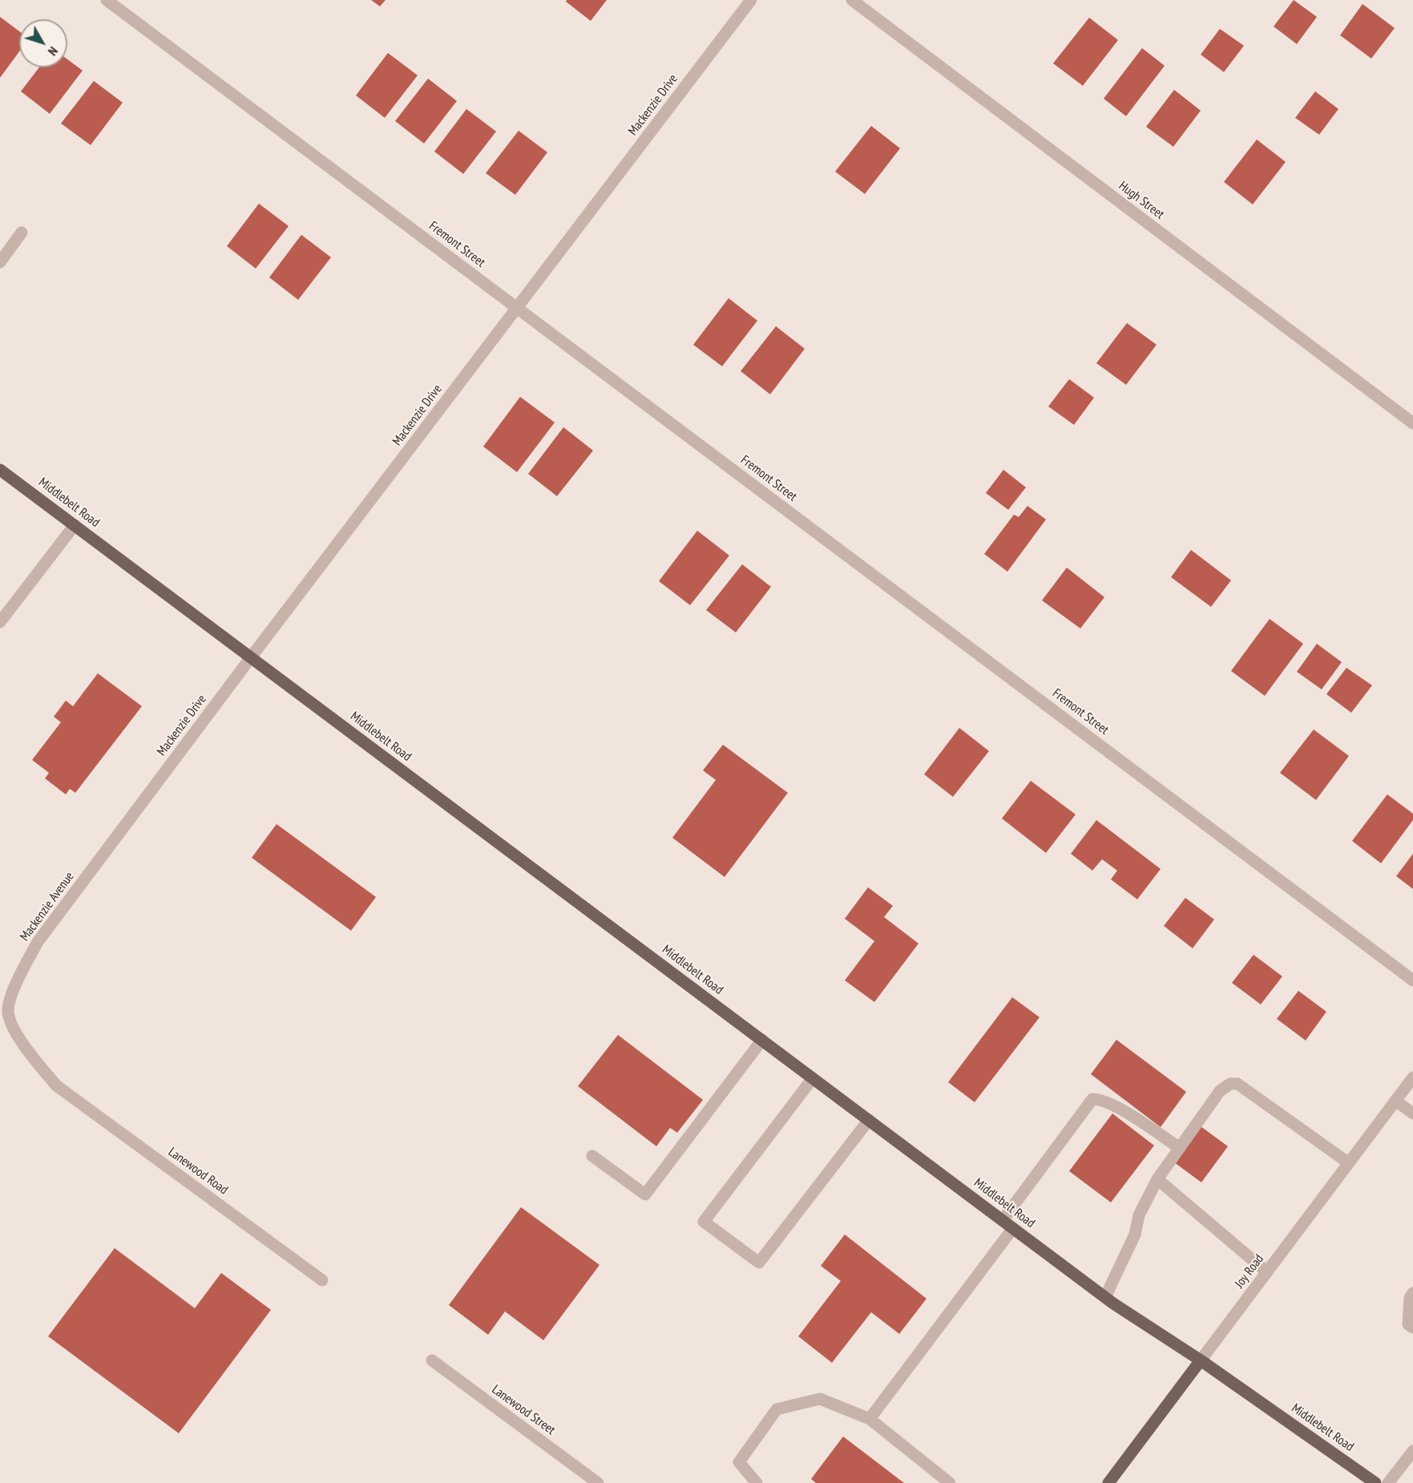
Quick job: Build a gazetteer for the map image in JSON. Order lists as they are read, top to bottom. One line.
{"streets":{"main road":["Middlebelt Road","Joy Road"],"street":["Mackenzie Drive","Hugh Street","Fremont Street","Mackenzie Avenue","Lanewood Road","Lanewood Street"]},"crossings":[["Mackenzie Drive","Fremont Street"],["Mackenzie Drive","Middlebelt Road"],["Mackenzie Drive","Mackenzie Avenue"],["Middlebelt Road","Joy Road"],["Mackenzie Avenue","Lanewood Road"]],"north":"bottom right"}
